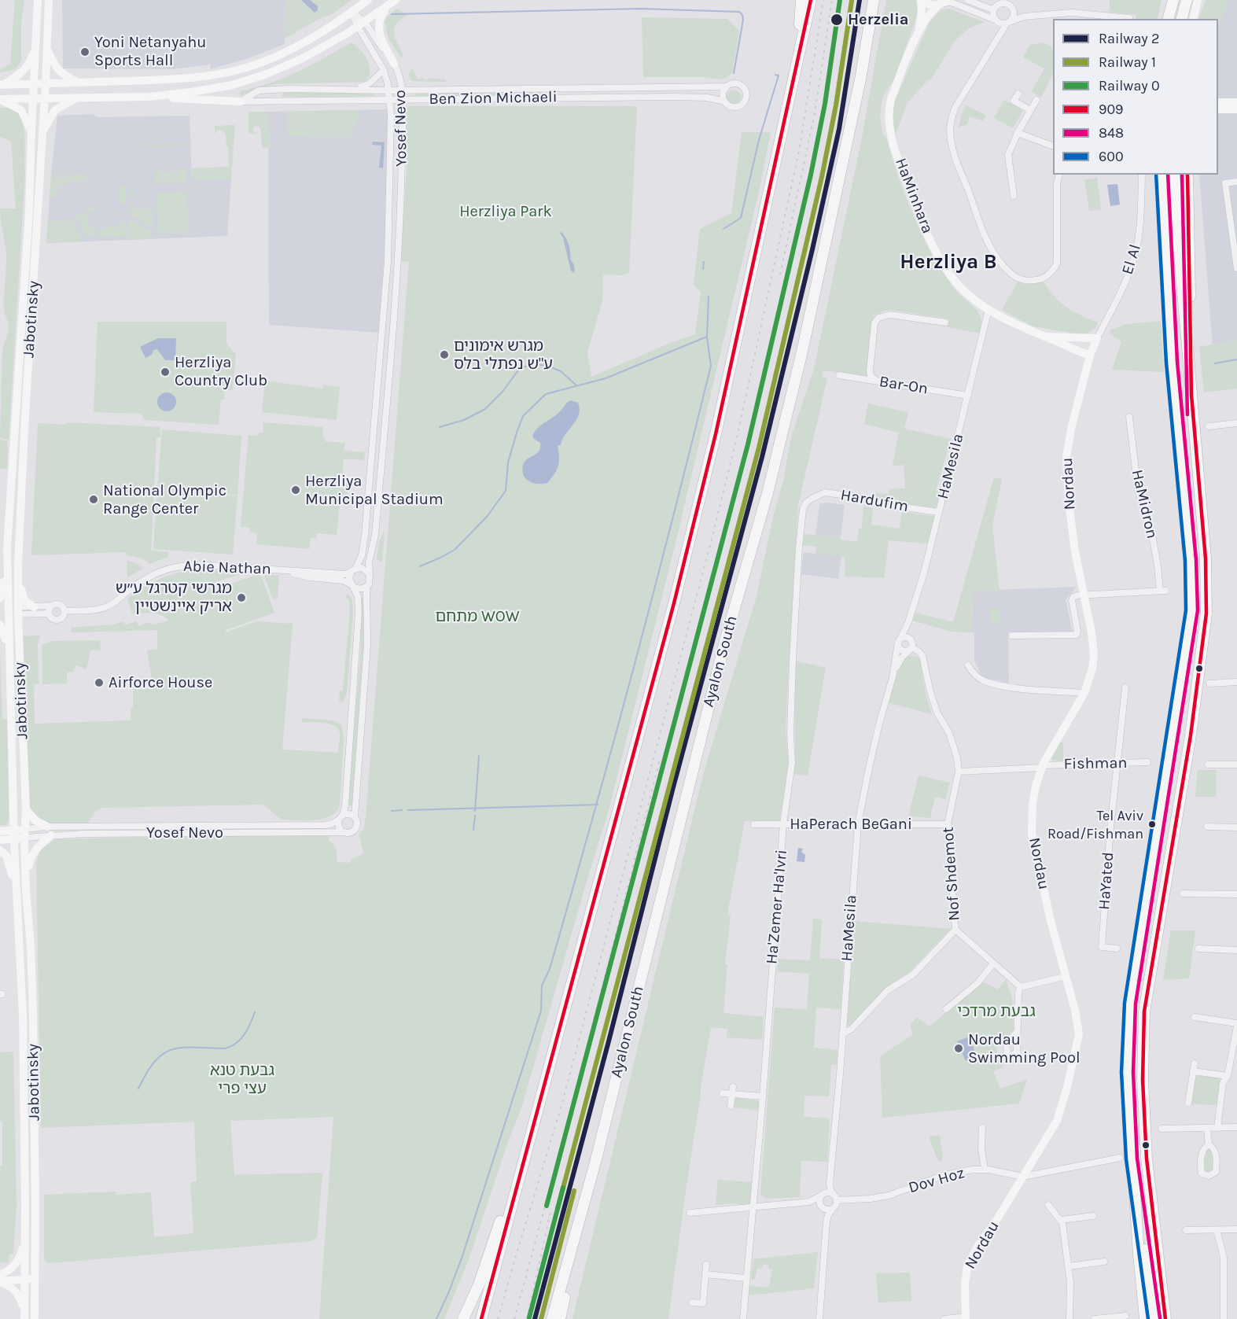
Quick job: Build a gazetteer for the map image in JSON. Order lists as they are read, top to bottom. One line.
{"streets":{"highway":["Ayalon South"],"main road":["HaMinhara","Jabotinsky","Nordau"],"street":["Ben Zion Michaeli","Yosef Nevo","El Al","Bar-On","HaMesila","Hardufim","HaMidron","Abie Nathan","Fishman","HaPerach BeGani","Nof Shdemot","HaYated","Ha'Zemer Ha'Ivri","Dov Hoz"]},"crossings":[["Ben Zion Michaeli","Yosef Nevo"],["Yosef Nevo","Jabotinsky"],["Yosef Nevo","Abie Nathan"],["HaMinhara","El Al"],["HaMinhara","HaMesila"],["HaMinhara","Nordau"],["El Al","Nordau"],["Bar-On","HaMesila"],["HaMesila","Hardufim"],["HaMesila","HaPerach BeGani"],["HaMesila","Nof Shdemot"],["HaMesila","Dov Hoz"],["Nordau","HaMidron"],["Nordau","Fishman"],["Nordau","Dov Hoz"],["Hardufim","Ha'Zemer Ha'Ivri"],["Fishman","Nof Shdemot"],["Fishman","HaYated"],["HaPerach BeGani","Nof Shdemot"],["HaPerach BeGani","Ha'Zemer Ha'Ivri"]],"districts":["Herzliya B"],"parks":["Herzliya Park","מתחם WOW","גבעת מרדכי","גבעת טנא עצי פרי"],"places":["Herzelia","Yoni Netanyahu Sports Hall","מגרש אימונים ע\"ש נפתלי בלס","Herzliya Country Club","Herzliya Municipal Stadium","National Olympic Range Center","מגרשי קטרגל ע״ש אריק איינשטיין","Airforce House","Tel Aviv Road/Fishman","Nordau Swimming Pool"],"lines":["rail line 2","rail line 0","transit line 909","rail line 1","transit line 848","transit line 600"],"legend":["Railway 2","Railway 1","Railway 0","909","848","600"]}
